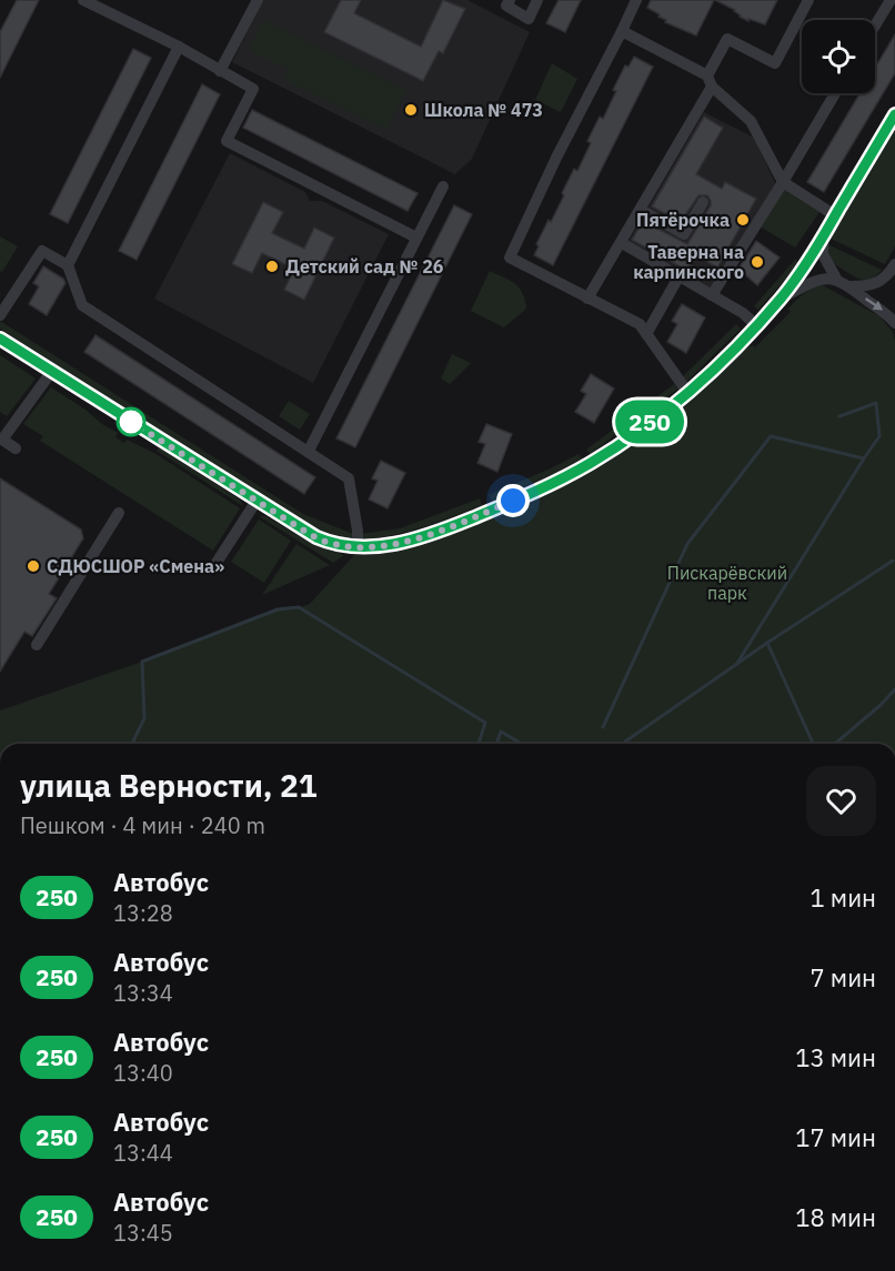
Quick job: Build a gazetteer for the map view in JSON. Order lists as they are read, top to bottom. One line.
{"parks":["Пискарёвский парк"],"places":["Школа № 473","Пятёрочка","Таверна на карпинского","Детский сад № 26","СДЮСШОР «Смена»"],"lines":["bus line 250"],"page":{"on_map":"250","heading":["улица Верности, 21","Пешком · 4 мин · 240 m"],"list":[{"mark":"250","name":"Автобус","note":"13:28","value":"1 мин"},{"mark":"250","name":"Автобус","note":"13:34","value":"7 мин"},{"mark":"250","name":"Автобус","note":"13:40","value":"13 мин"},{"mark":"250","name":"Автобус","note":"13:44","value":"17 мин"},{"mark":"250","name":"Автобус","note":"13:45","value":"18 мин"}]}}
